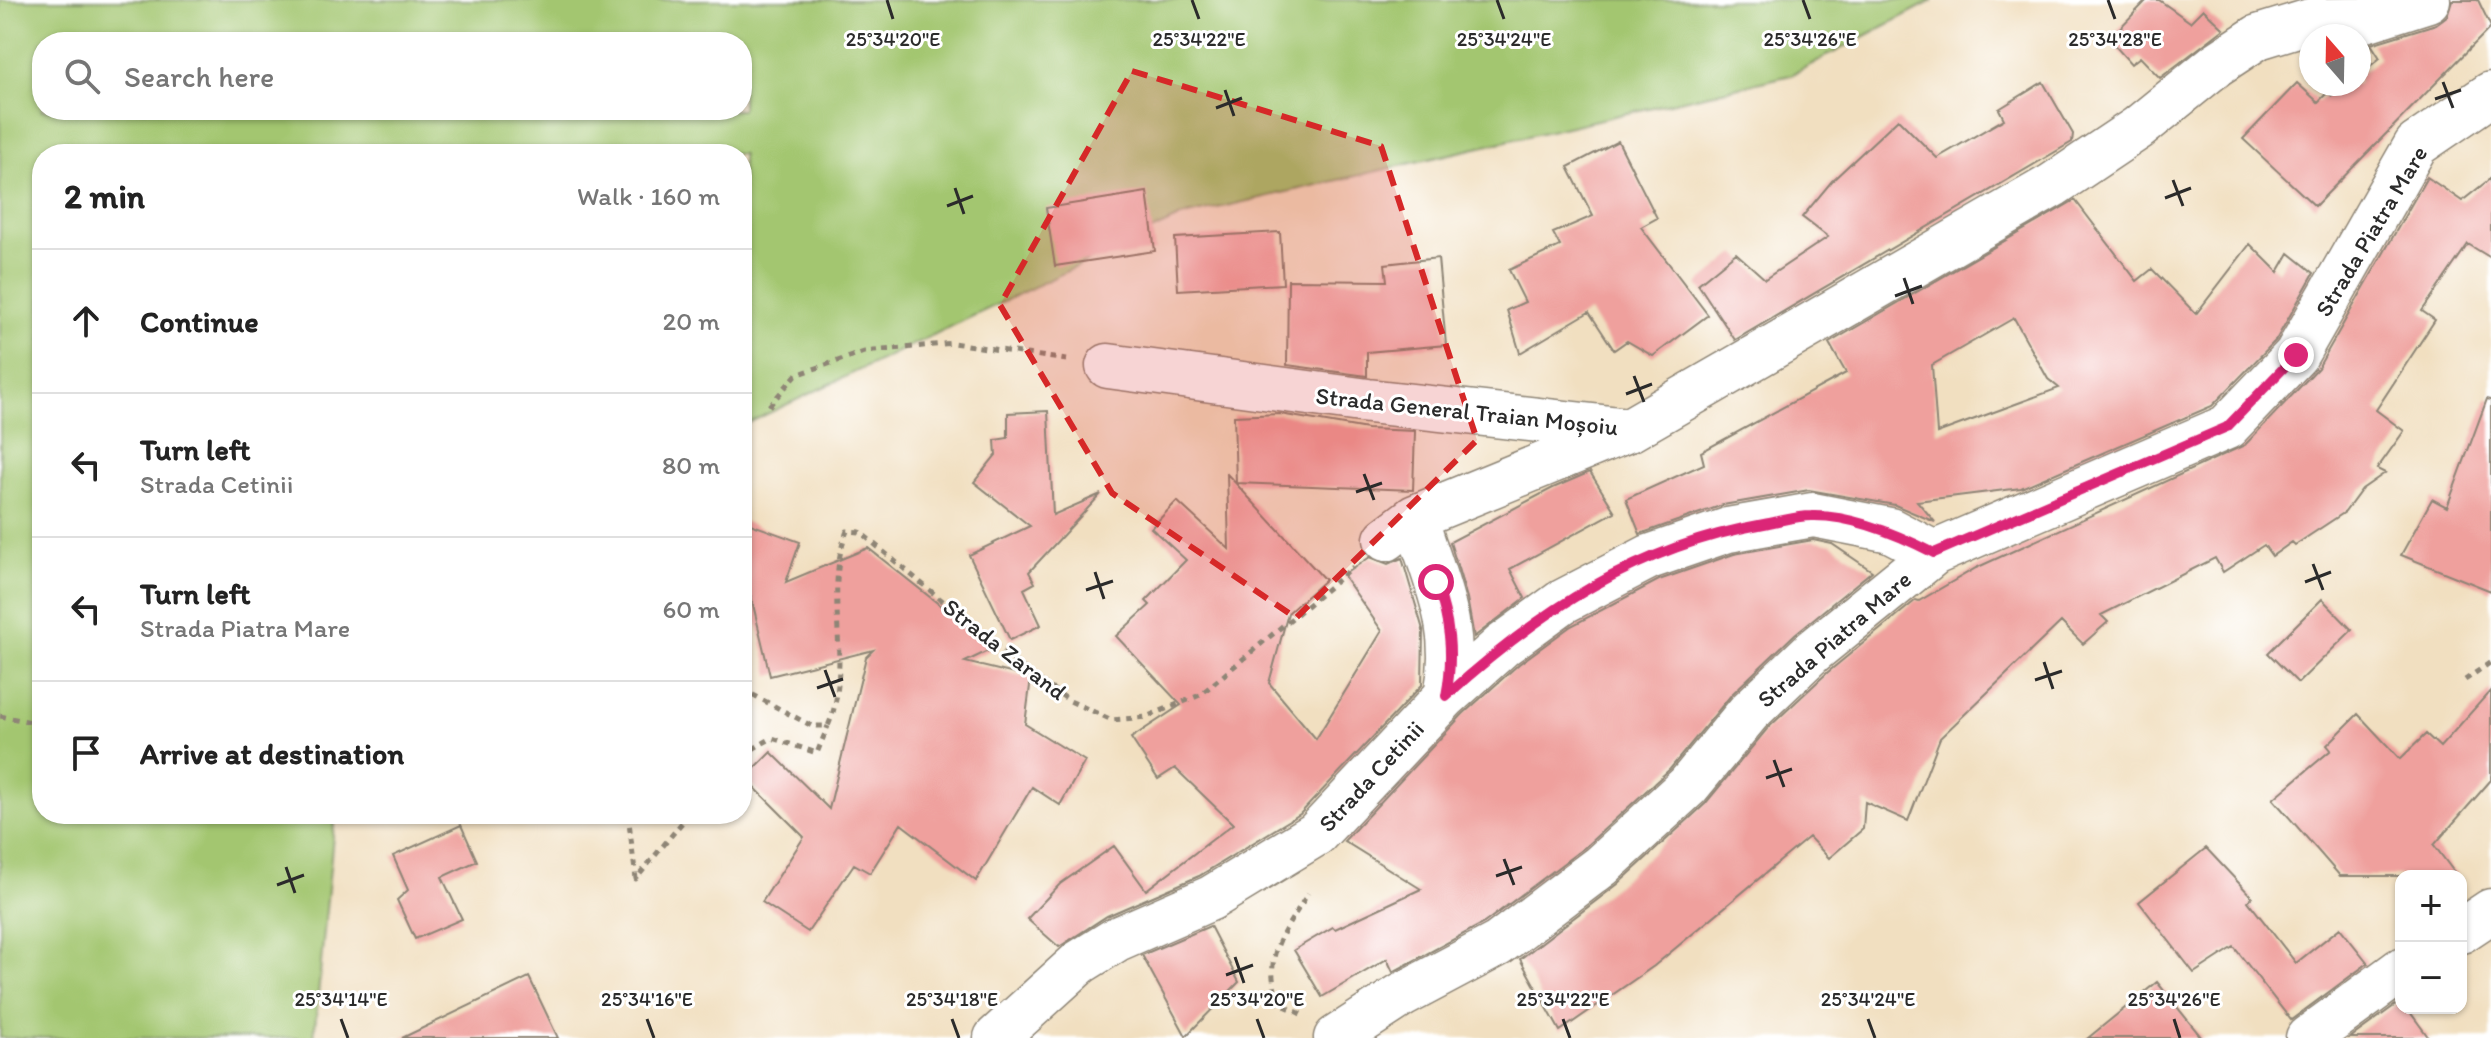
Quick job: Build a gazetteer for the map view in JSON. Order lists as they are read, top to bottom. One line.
{"streets":{"street":["Strada Piatra Mare","Strada General Traian Moșoiu","Strada Cetinii"],"path":["Strada Zarand"]},"crossings":[["Strada Piatra Mare","Strada Cetinii"]],"north":"top","page":{"search":"Search here","heading":["2 min","Walk · 160 m"],"list":[["Continue","20 m"],["Turn left","Strada Cetinii","80 m"],["Turn left","Strada Piatra Mare","60 m"],"Arrive at destination"],"map_buttons":["+","−"]},"coordinates":["25°34'20\"E","25°34'22\"E","25°34'24\"E","25°34'26\"E","25°34'28\"E","25°34'14\"E","25°34'16\"E","25°34'18\"E"]}
